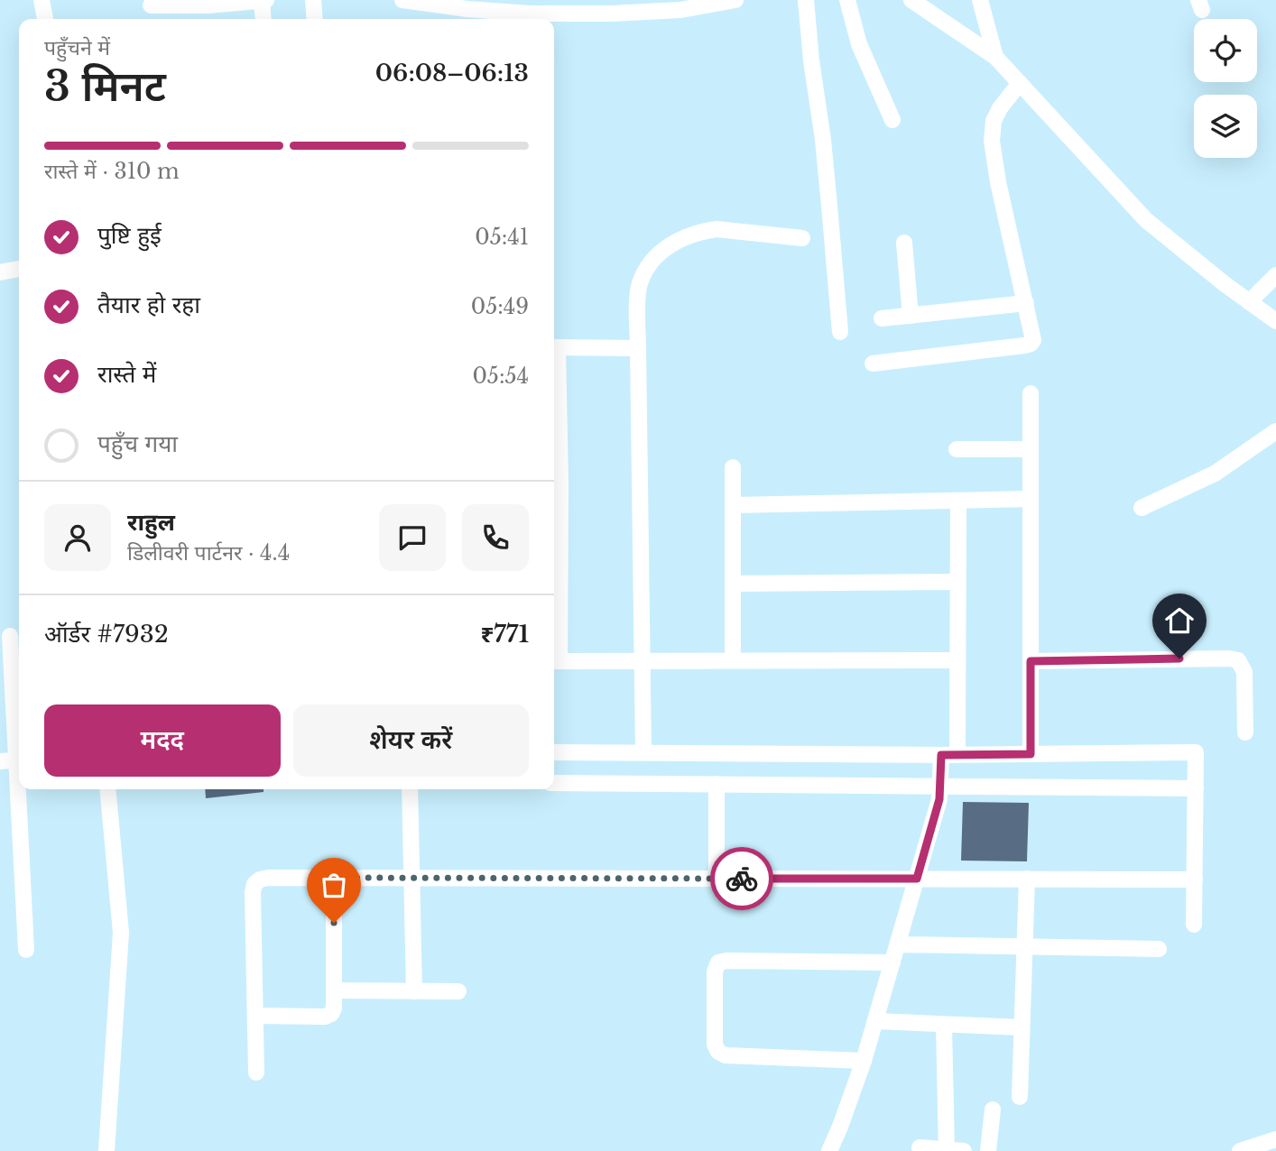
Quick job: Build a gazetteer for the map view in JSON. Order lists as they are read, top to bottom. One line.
{"page":{"heading":["3 मिनट","पहुँचने में","06:08–06:13"],"panel":["राहुल","डिलीवरी पार्टनर · 4.4","ऑर्डर #7932","₹771"],"bar":"रास्ते में · 310 m","list":[["पुष्टि हुई","05:41"],["तैयार हो रहा","05:49"],["रास्ते में","05:54"],"पहुँच गया"],"buttons":["मदद","शेयर करें"]}}
